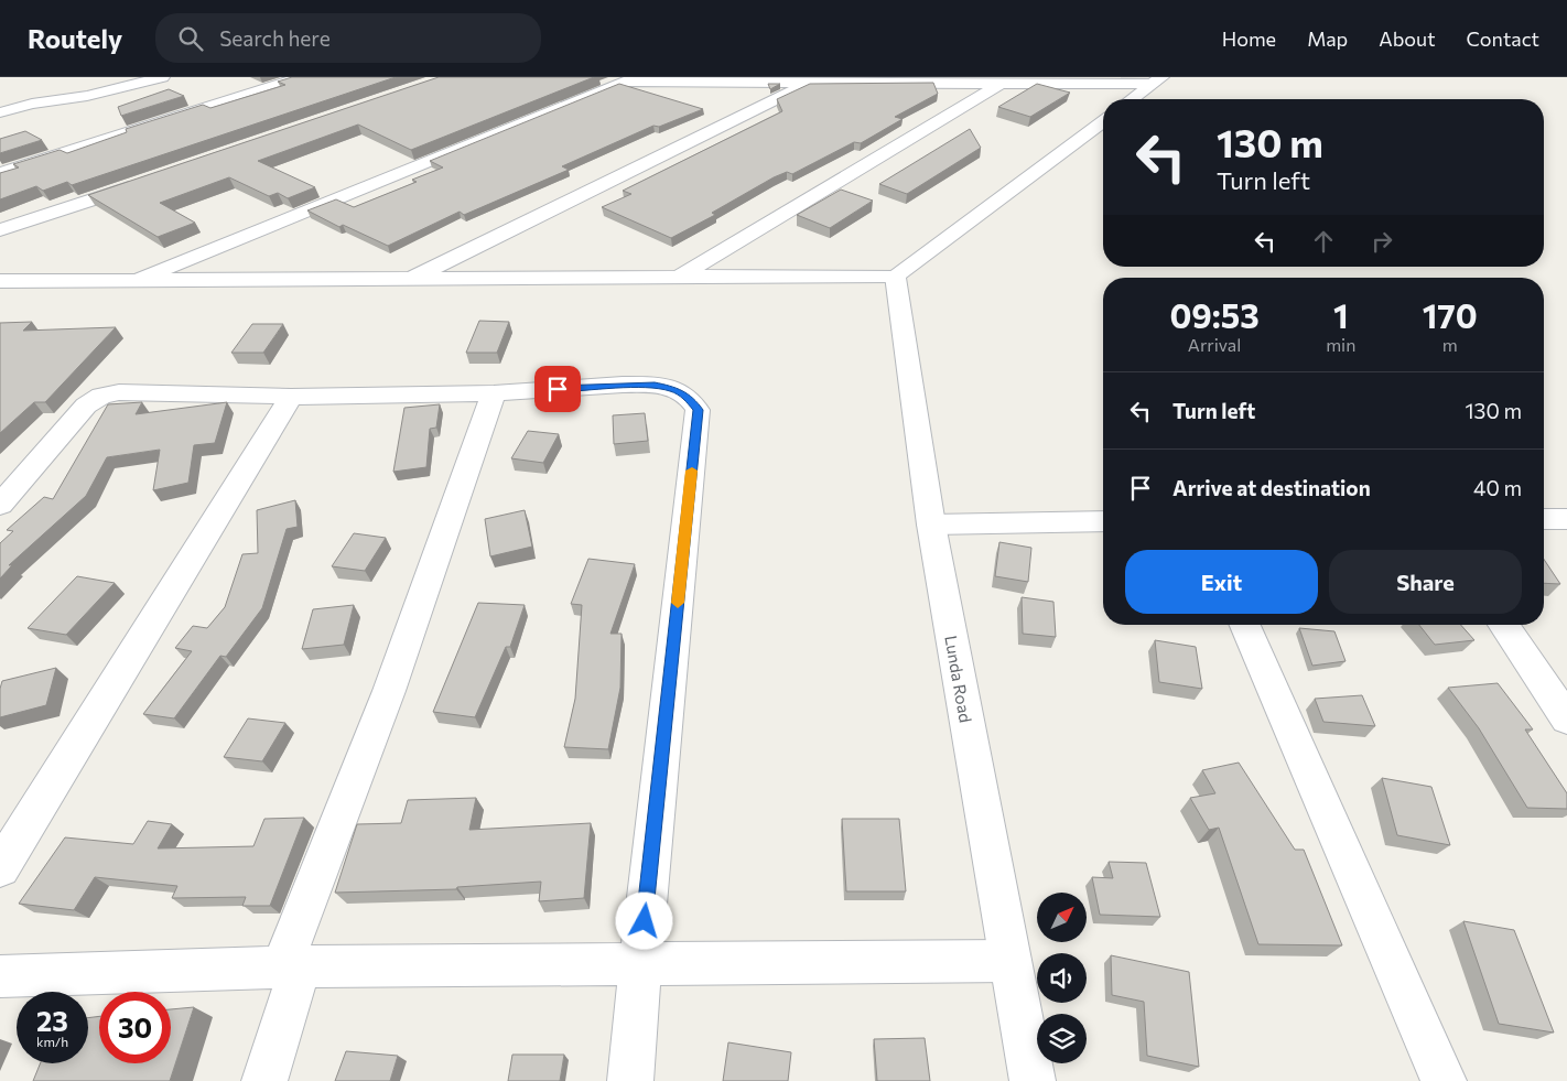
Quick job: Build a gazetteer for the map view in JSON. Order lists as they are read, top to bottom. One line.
{"streets":{"street":["Lunda Road"]},"north":"top right","page":{"header":"Routely","search":"Search here","nav":["Home","Map","About","Contact"],"turn":["130 m","Turn left"],"eta":["09:53","Arrival","1","min","170","m"],"list":[{"name":"Turn left","value":"130 m"},{"name":"Arrive at destination","value":"40 m"}],"buttons":["Exit","Share"],"speed":"23 km/h","limit":"30"}}
